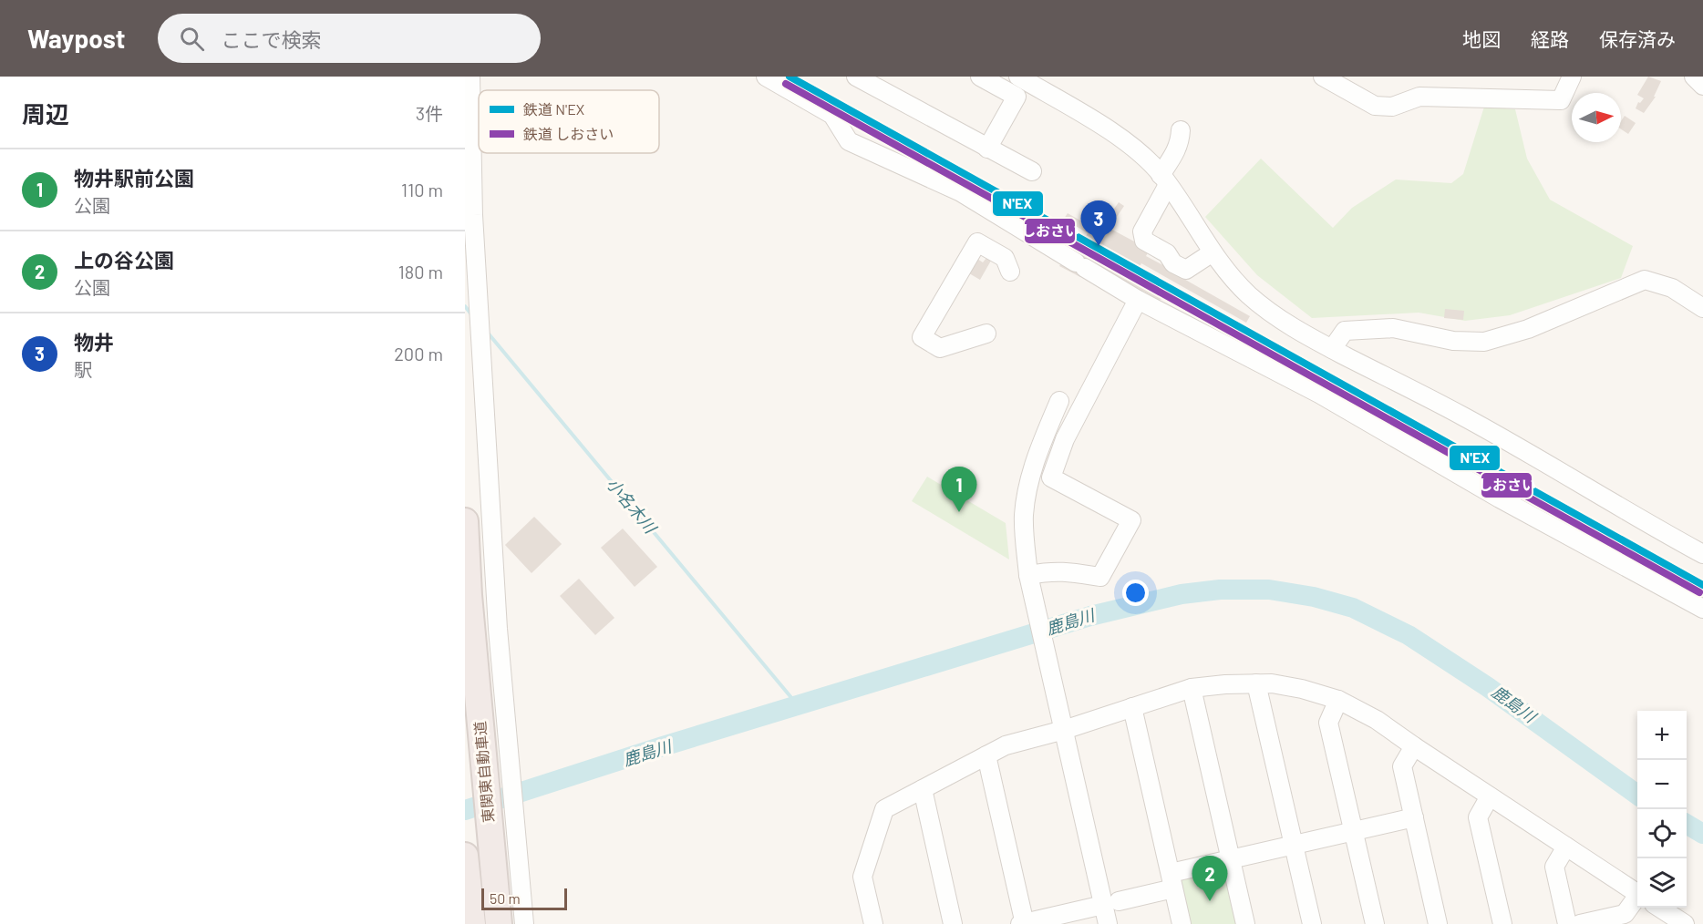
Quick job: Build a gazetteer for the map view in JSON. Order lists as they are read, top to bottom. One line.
{"streets":{"highway":["東関東自動車道"]},"water":["小名木川","鹿島川"],"lines":["rail line N'EX","rail line しおさい"],"legend":["鉄道 N'EX","鉄道 しおさい"],"scale_bar":"50 m","north":"right","page":{"header":"Waypost","search":"ここで検索","nav":["地図","経路","保存済み"],"heading":["周辺","3件"],"list":[{"mark":"1","name":"物井駅前公園","note":"公園","value":"110 m"},{"mark":"2","name":"上の谷公園","note":"公園","value":"180 m"},{"mark":"3","name":"物井","note":"駅","value":"200 m"}],"pins":["3","1","2"],"map_buttons":["+","−"],"scale":"50 m"}}
